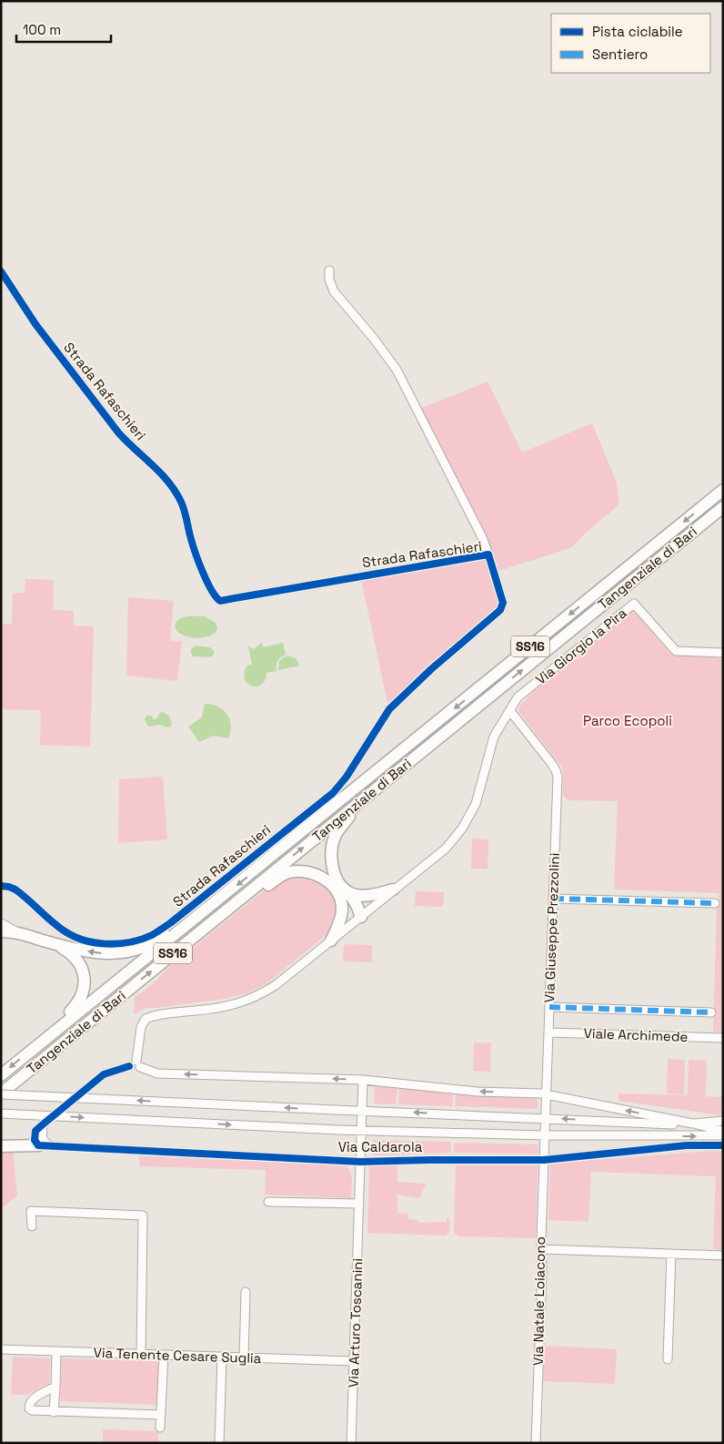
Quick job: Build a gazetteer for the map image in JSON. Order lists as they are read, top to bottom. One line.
{"streets":{"highway":["Tangenziale di Bari","SS16"],"street":["Strada Rafaschieri","Via Giorgio la Pira","Via Giuseppe Prezzolini","Viale Archimede","Via Caldarola","Via Natale Loiacono","Via Arturo Toscanini","Via Tenente Cesare Suglia"]},"crossings":[["Via Giorgio la Pira","Via Giuseppe Prezzolini"],["Via Giuseppe Prezzolini","Viale Archimede"],["Via Giuseppe Prezzolini","Via Caldarola"],["Via Giuseppe Prezzolini","Via Natale Loiacono"],["Via Caldarola","Via Natale Loiacono"],["Via Caldarola","Via Arturo Toscanini"],["Via Arturo Toscanini","Via Tenente Cesare Suglia"]],"parks":["Parco Ecopoli"],"legend":["Pista ciclabile","Sentiero"],"scale_bar":"100 m"}
